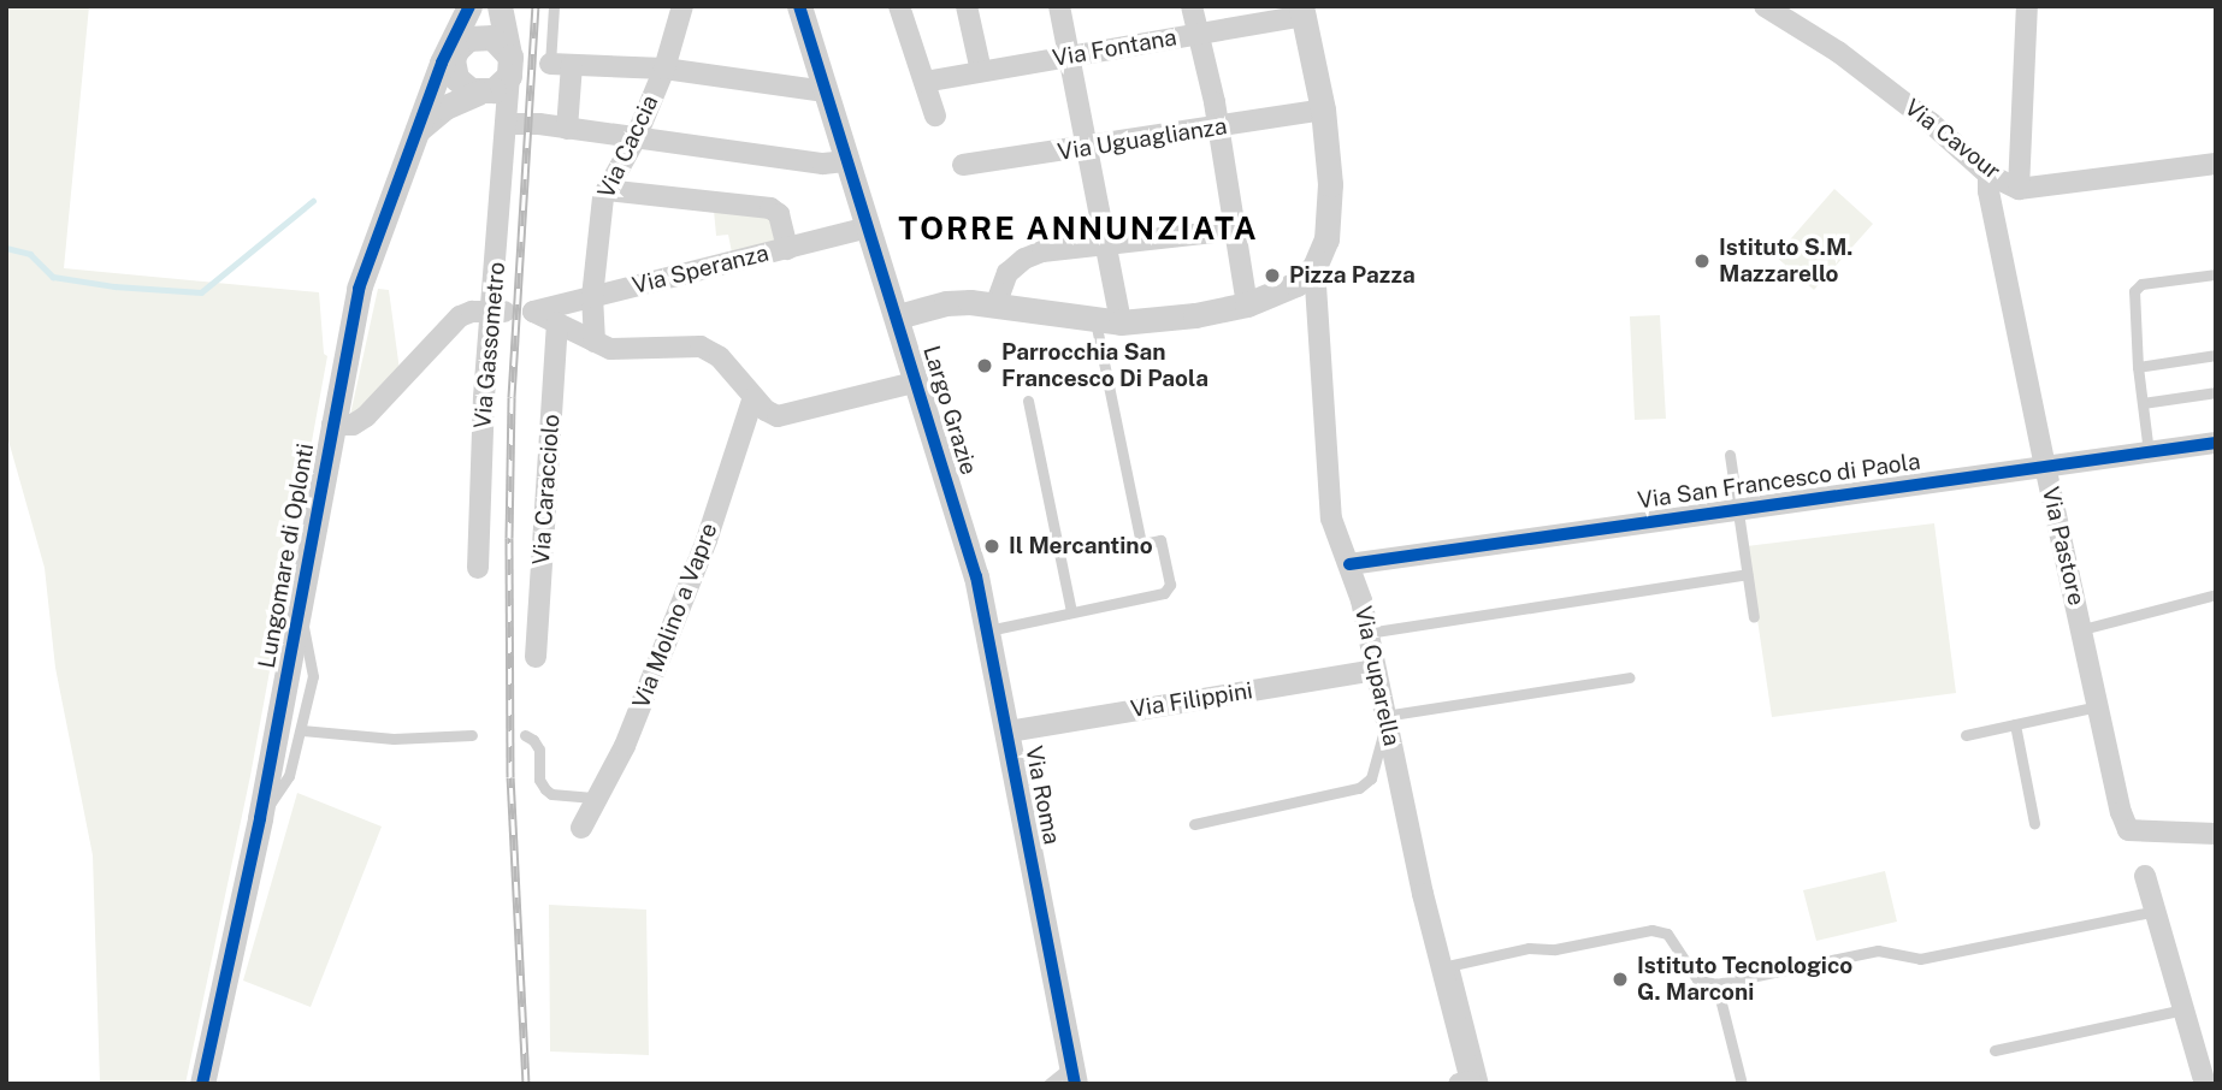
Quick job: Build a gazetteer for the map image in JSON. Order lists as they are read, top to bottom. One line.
{"streets":{"street":["Via Fontana","Via Uguaglianza","Via Cavour","Via Caccia","Via Speranza","Via Gassometro","Largo Grazie","Via San Francesco di Paola","Via Caracciolo","Via Pastore","Lungomare di Oplonti","Via Molino a Vapre","Via Cuparella","Via Filippini","Via Roma"]},"crossings":[["Via Cavour","Via Pastore"],["Via Caccia","Via Speranza"],["Via Speranza","Largo Grazie"],["Via Speranza","Via Caracciolo"],["Via Gassometro","Lungomare di Oplonti"],["Largo Grazie","Via Roma"],["Via San Francesco di Paola","Via Pastore"],["Via San Francesco di Paola","Via Cuparella"],["Via Cuparella","Via Filippini"],["Via Filippini","Via Roma"]],"districts":["TORRE ANNUNZIATA"],"places":["Istituto S.M. Mazzarello","Pizza Pazza","Parrocchia San Francesco Di Paola","Il Mercantino","Istituto Tecnologico G. Marconi"]}
